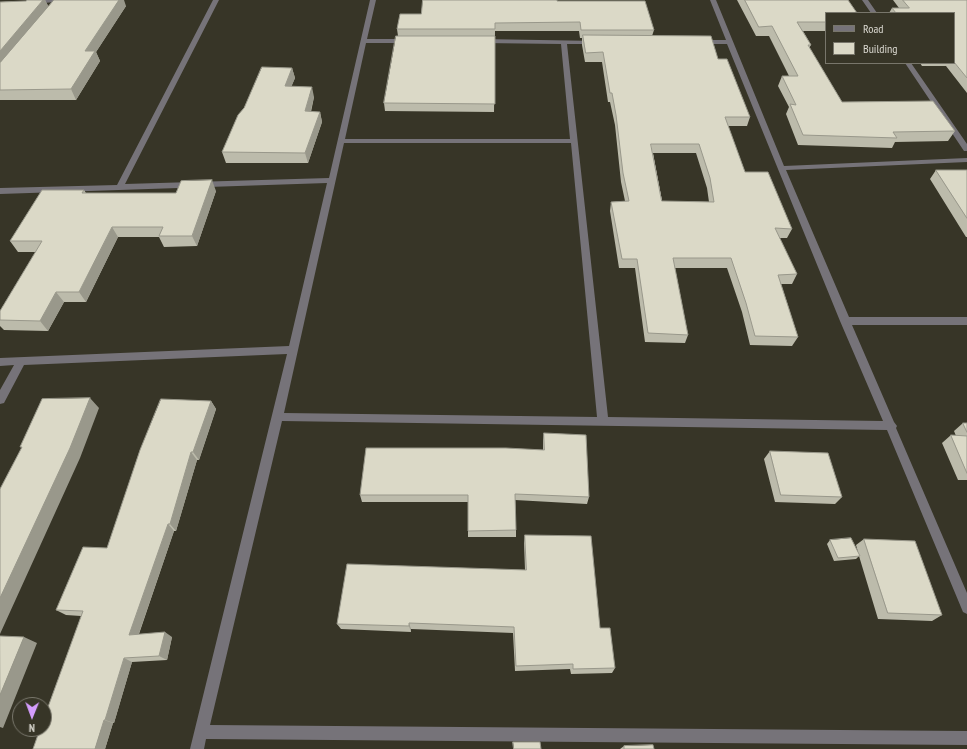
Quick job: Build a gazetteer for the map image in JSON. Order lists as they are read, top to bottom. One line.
{"legend":["Road","Building"],"north":"bottom"}
